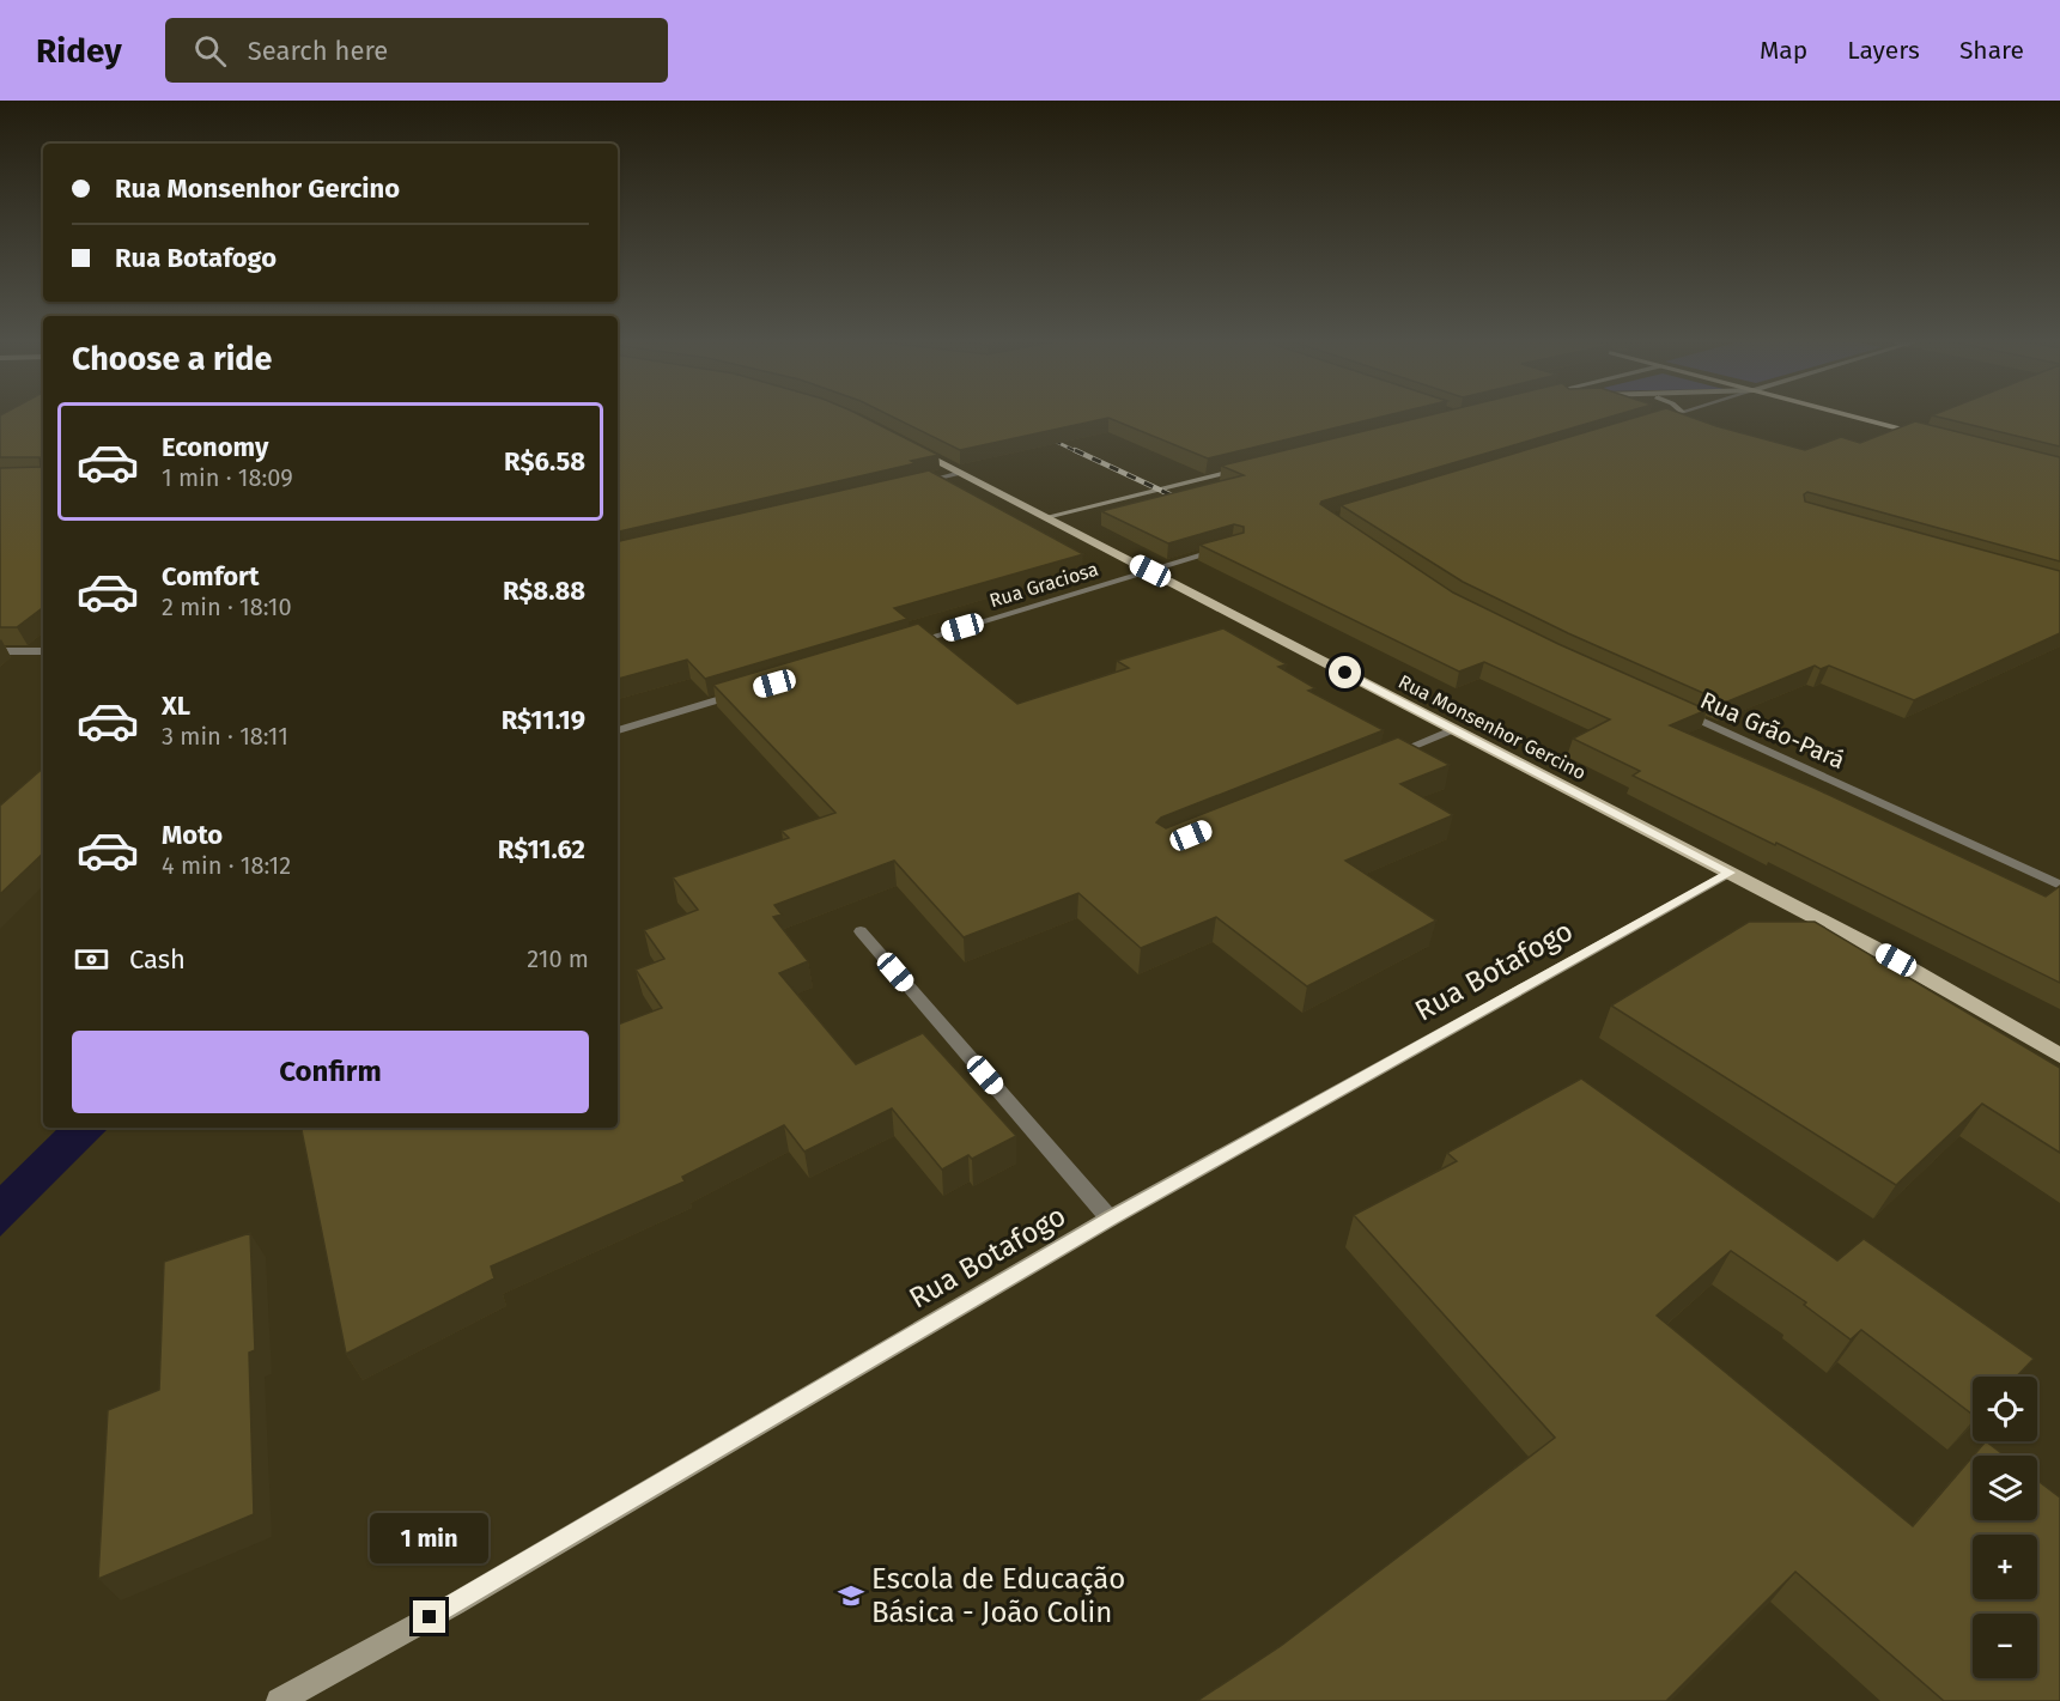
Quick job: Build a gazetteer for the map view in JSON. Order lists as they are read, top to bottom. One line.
{"streets":{"main road":["Rua Monsenhor Gercino"],"street":["Rua Graciosa","Rua Grão-Pará","Rua Botafogo"]},"crossings":[["Rua Graciosa","Rua Monsenhor Gercino"],["Rua Monsenhor Gercino","Rua Botafogo"]],"places":{"school or university":["Escola de Educação Básica - João Colin"]},"page":{"header":"Ridey","search":"Search here","nav":["Map","Layers","Share"],"banner":["Rua Monsenhor Gercino","Rua Botafogo"],"heading":"Choose a ride","list":[{"name":"Economy","note":"1 min · 18:09","value":"R$6.58"},{"name":"Comfort","note":"2 min · 18:10","value":"R$8.88"},{"name":"XL","note":"3 min · 18:11","value":"R$11.19"},{"name":"Moto","note":"4 min · 18:12","value":"R$11.62"}],"pay":["Cash","210 m"],"buttons":"Confirm","map_buttons":["+","−"],"bubble":"1 min"}}
